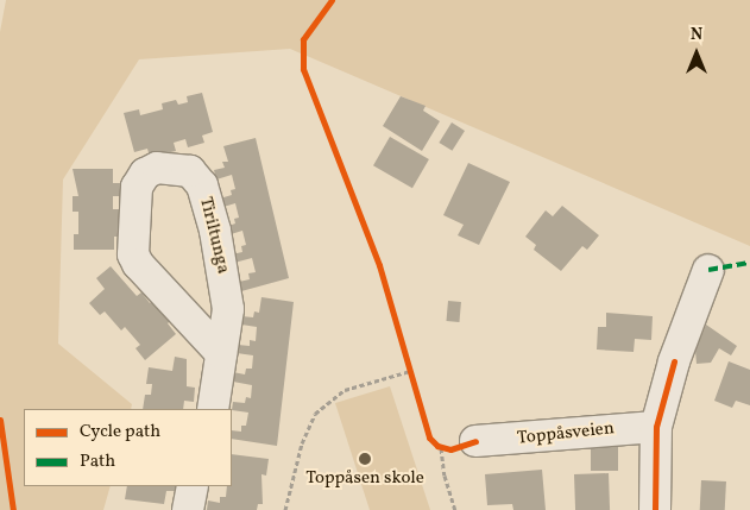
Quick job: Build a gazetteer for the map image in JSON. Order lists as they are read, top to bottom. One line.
{"streets":{"street":["Tiriltunga","Toppåsveien"]},"places":["Toppåsen skole"],"legend":["Cycle path","Path"],"north":"top"}
